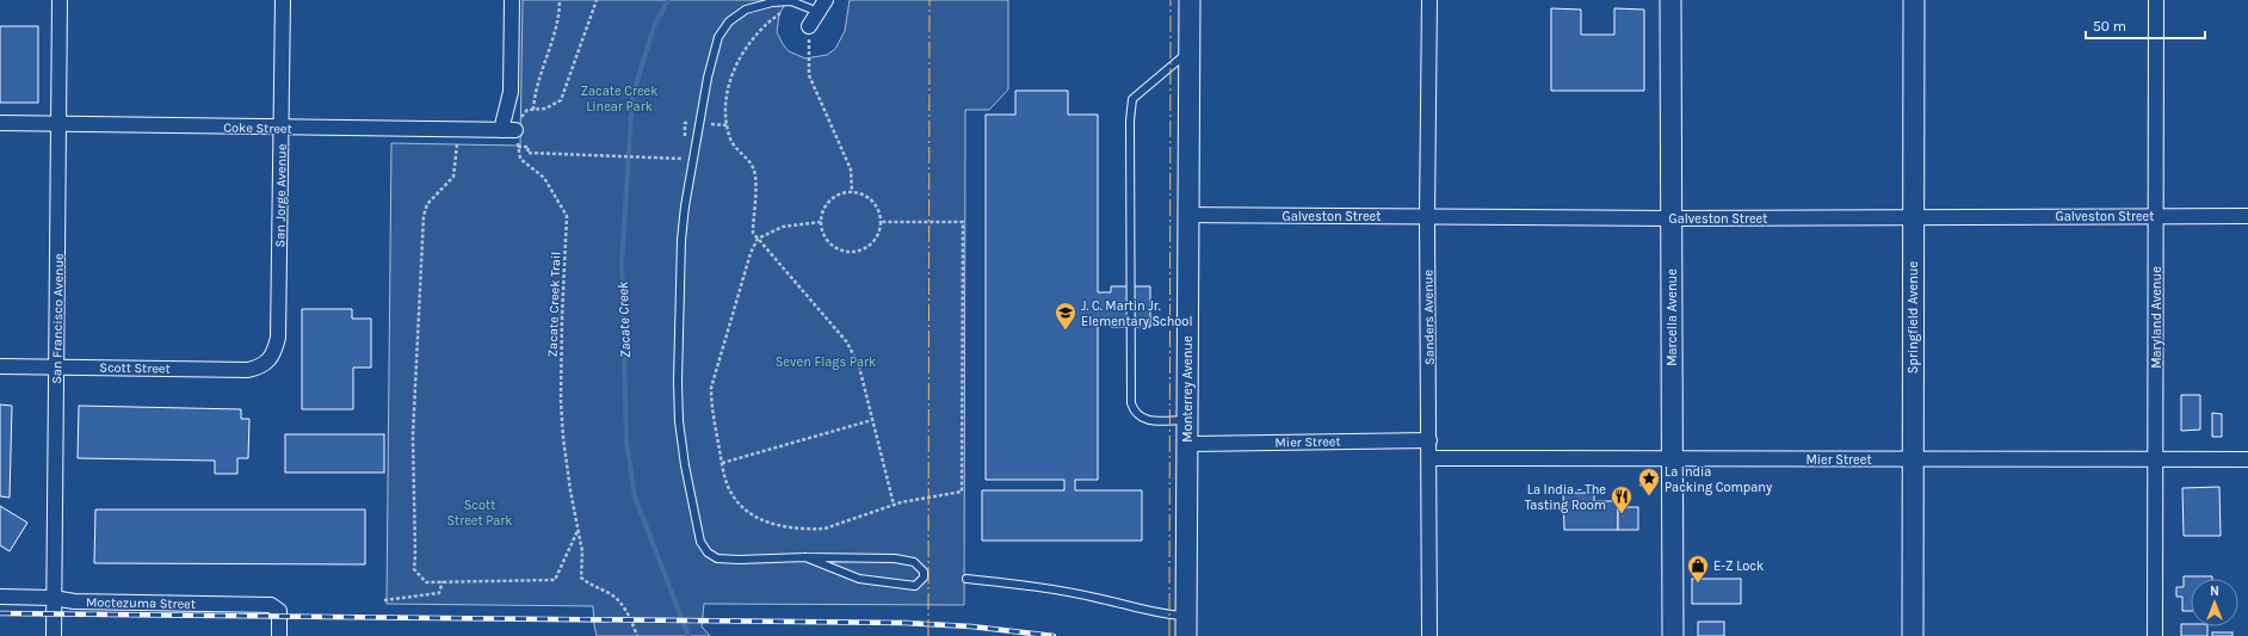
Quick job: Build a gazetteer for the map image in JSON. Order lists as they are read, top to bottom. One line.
{"streets":{"street":["Coke Street","San Jorge Avenue","Galveston Street","Sanders Avenue","Marcella Avenue","Springfield Avenue","Maryland Avenue","San Francisco Avenue","Scott Street","Monterrey Avenue","Mier Street","Moctezuma Street"],"path":["Zacate Creek Trail"]},"crossings":[["Coke Street","San Jorge Avenue"],["Coke Street","San Francisco Avenue"],["San Jorge Avenue","Scott Street"],["Galveston Street","Sanders Avenue"],["Galveston Street","Marcella Avenue"],["Galveston Street","Springfield Avenue"],["Galveston Street","Maryland Avenue"],["Galveston Street","Monterrey Avenue"],["Sanders Avenue","Mier Street"],["Marcella Avenue","Mier Street"],["Springfield Avenue","Mier Street"],["Maryland Avenue","Mier Street"],["San Francisco Avenue","Scott Street"],["San Francisco Avenue","Moctezuma Street"],["Monterrey Avenue","Mier Street"]],"water":["Zacate Creek"],"parks":["Zacate Creek Linear Park","Seven Flags Park","Scott Street Park"],"places":{"school or university":["J. C. Martin Jr. Elementary School"],"place":["La India Packing Company"],"restaurant":["La India - The Tasting Room"],"shop":["E-Z Lock"]},"scale_bar":"50 m","north":"top"}
